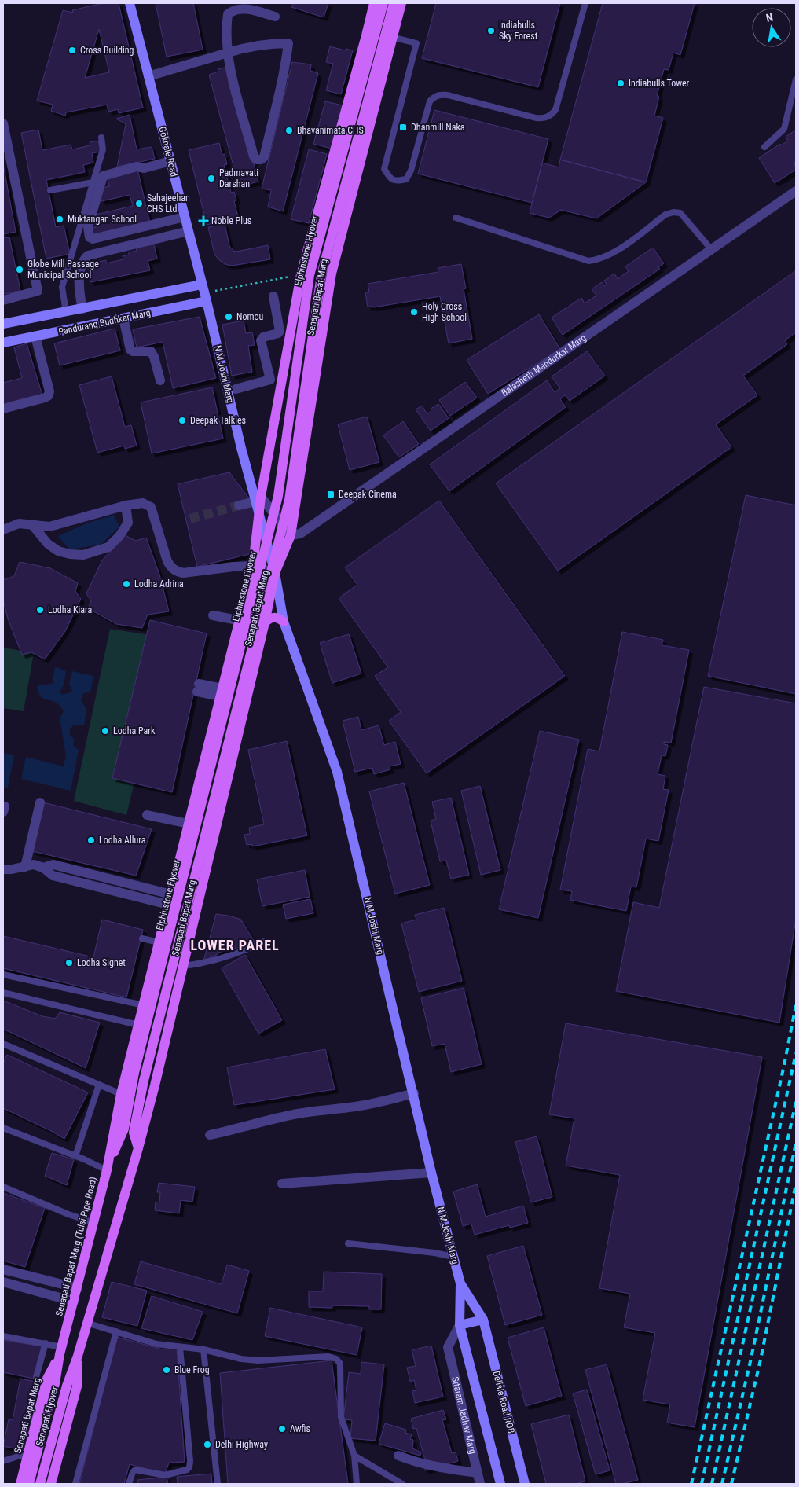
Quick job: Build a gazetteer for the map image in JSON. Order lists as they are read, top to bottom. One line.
{"streets":{"main road":["Gokhale Road","Elphinstone Flyover","Senapati Bapat Marg","Pandurang Budhkar Marg","N M Joshi Marg","Senapati Bapat Marg (Tulsi Pipe Road)","Delisle Road ROB","Senapati Flyover"],"street":["Balasheth Mandurkar Marg","Sitaram Jadhav Marg"]},"crossings":[["Gokhale Road","Pandurang Budhkar Marg"],["Gokhale Road","N M Joshi Marg"],["Elphinstone Flyover","Senapati Bapat Marg"],["Elphinstone Flyover","Senapati Bapat Marg (Tulsi Pipe Road)"],["Senapati Bapat Marg","Balasheth Mandurkar Marg"],["Senapati Bapat Marg","N M Joshi Marg"],["Senapati Bapat Marg","Senapati Bapat Marg (Tulsi Pipe Road)"],["Senapati Bapat Marg","Senapati Flyover"],["Pandurang Budhkar Marg","N M Joshi Marg"],["N M Joshi Marg","Delisle Road ROB"],["Senapati Bapat Marg (Tulsi Pipe Road)","Senapati Flyover"]],"districts":["LOWER PAREL"],"places":{"other":["Indiabulls Sky Forest","Cross Building","Indiabulls Tower","Bhavanimata CHS","Padmavati Darshan","Sahajeehan CHS Ltd","Muktangan School","Globe Mill Passage Municipal School","Holy Cross High School","Nomou","Deepak Talkies","Lodha Adrina","Lodha Kiara","Lodha Park","Lodha Allura","Lodha Signet","Blue Frog","Awfis","Delhi Highway"],"transit":["Dhanmill Naka","Deepak Cinema"],"health":["Noble Plus"]},"north":"top"}
